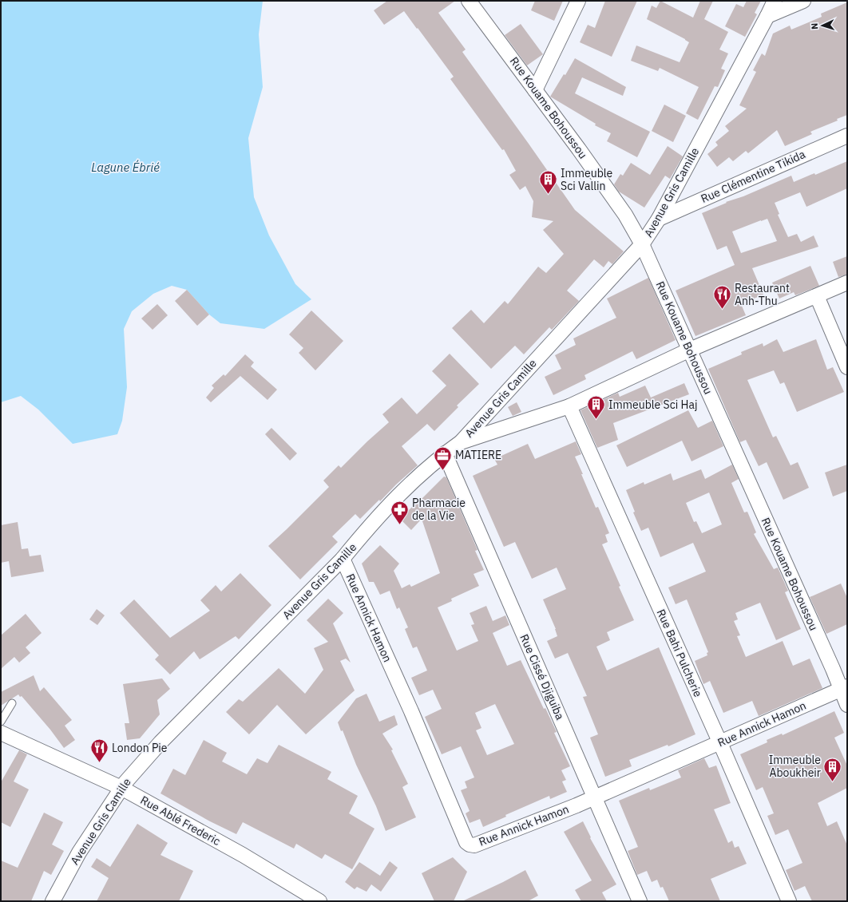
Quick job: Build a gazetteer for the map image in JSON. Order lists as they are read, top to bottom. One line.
{"streets":{"street":["Rue Kouame Bohoussou","Rue Clémentine Tikida","Avenue Gris Camille","Rue Annick Hamon","Rue Bahi Pulcherie","Rue Cissé Djiguiba","Rue Ablé Frederic"]},"crossings":[["Rue Kouame Bohoussou","Avenue Gris Camille"],["Rue Kouame Bohoussou","Rue Annick Hamon"],["Rue Clémentine Tikida","Avenue Gris Camille"],["Avenue Gris Camille","Rue Annick Hamon"],["Avenue Gris Camille","Rue Cissé Djiguiba"],["Avenue Gris Camille","Rue Ablé Frederic"],["Rue Annick Hamon","Rue Bahi Pulcherie"],["Rue Annick Hamon","Rue Cissé Djiguiba"]],"water":["Lagune Ébrié"],"places":{"building":["Immeuble Sci Vallin","Immeuble Sci Haj","Immeuble Aboukheir"],"restaurant":["Restaurant Anh-Thu","London Pie"],"office":["MATIERE"],"pharmacy":["Pharmacie de la Vie"]},"north":"left"}
